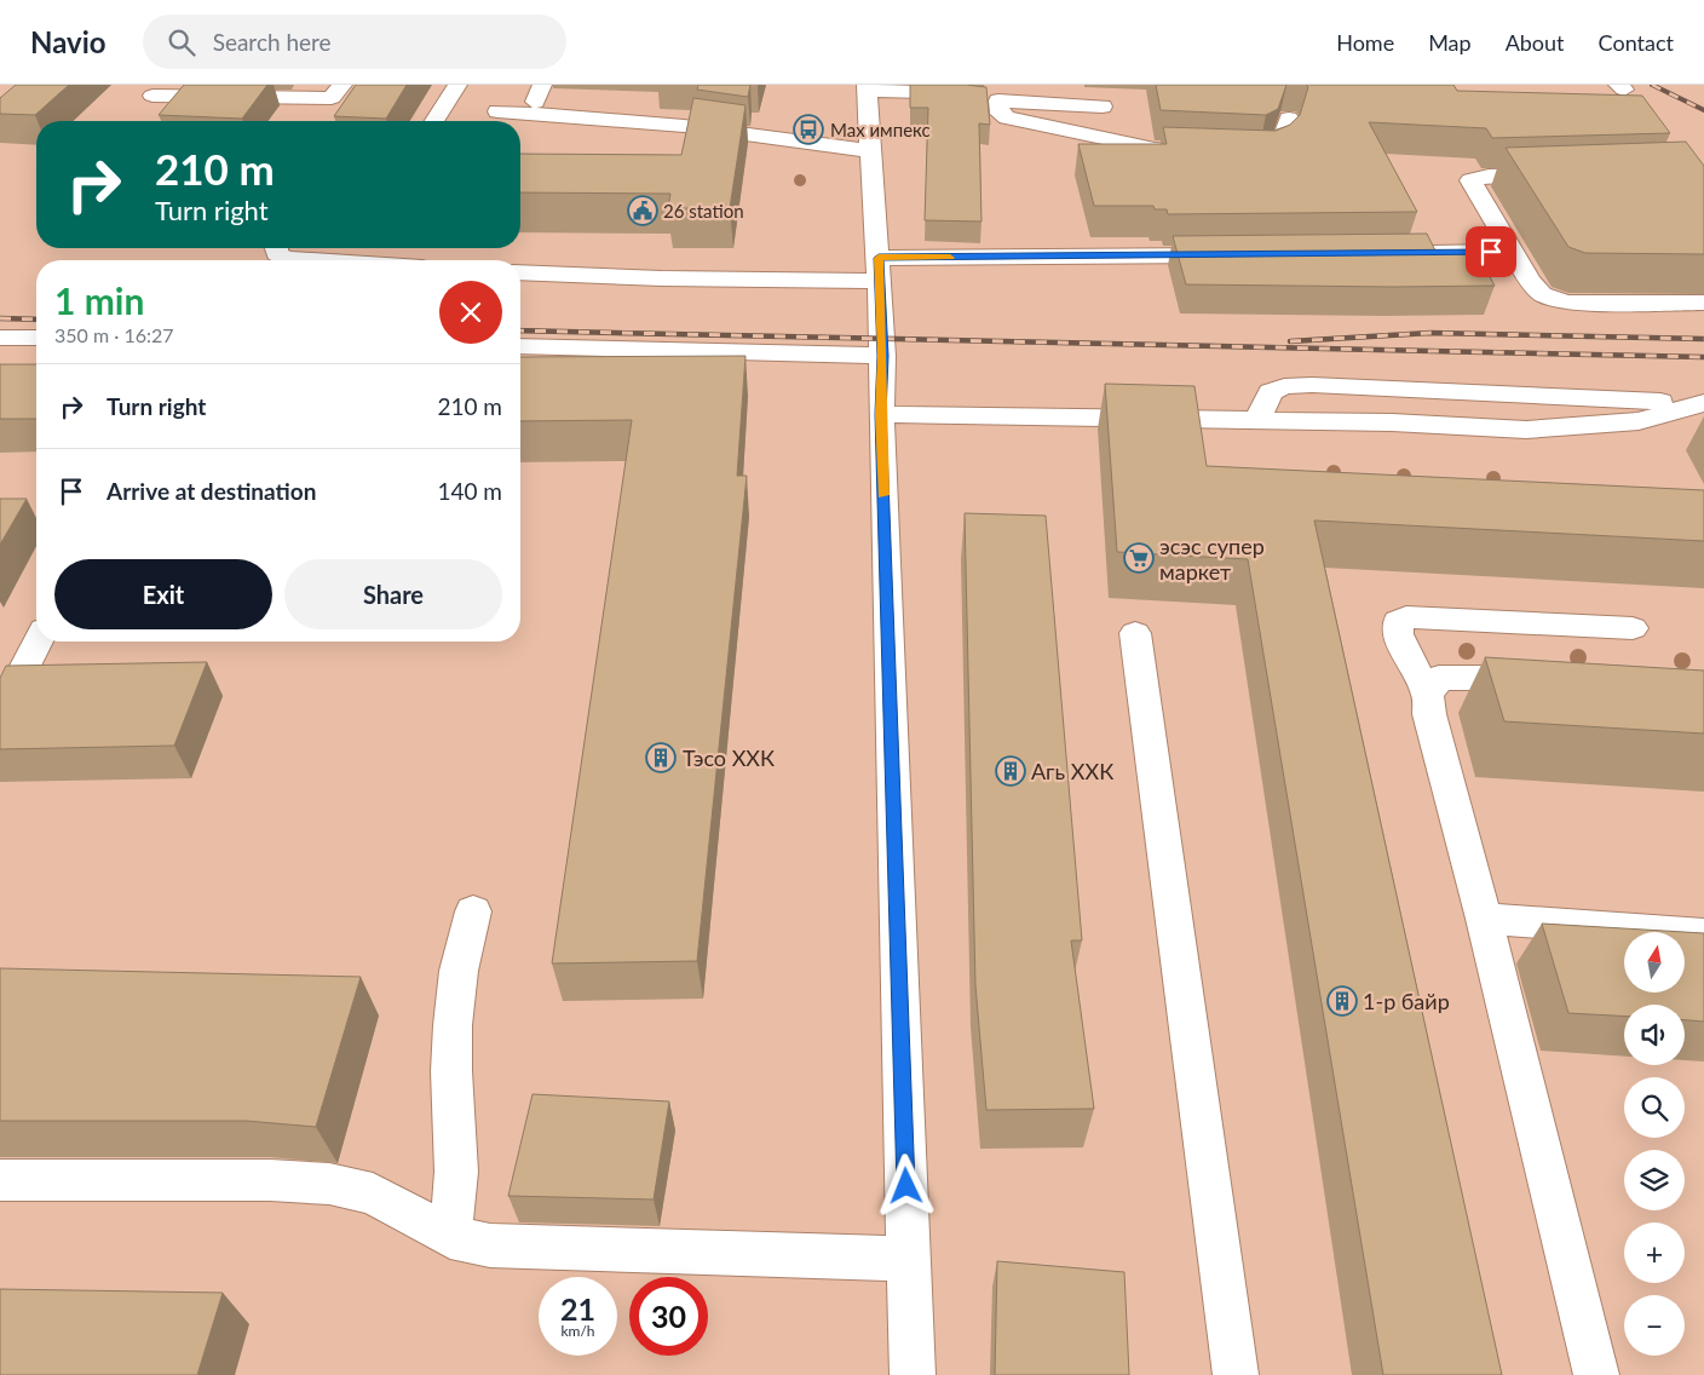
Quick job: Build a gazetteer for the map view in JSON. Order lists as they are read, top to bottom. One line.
{"places":{"bus stop":["Мах импекс"],"public building":["26 station"],"supermarket":["эсэс супер маркет"],"building":["Тэсо ХХК","Агь ХХК","1-р байр"]},"north":"top","page":{"header":"Navio","search":"Search here","nav":["Home","Map","About","Contact"],"turn":["210 m","Turn right"],"heading":["1 min","350 m · 16:27"],"list":[{"name":"Turn right","value":"210 m"},{"name":"Arrive at destination","value":"140 m"}],"buttons":["Exit","Share"],"map_buttons":["+","−"],"speed":"21 km/h","limit":"30"}}
